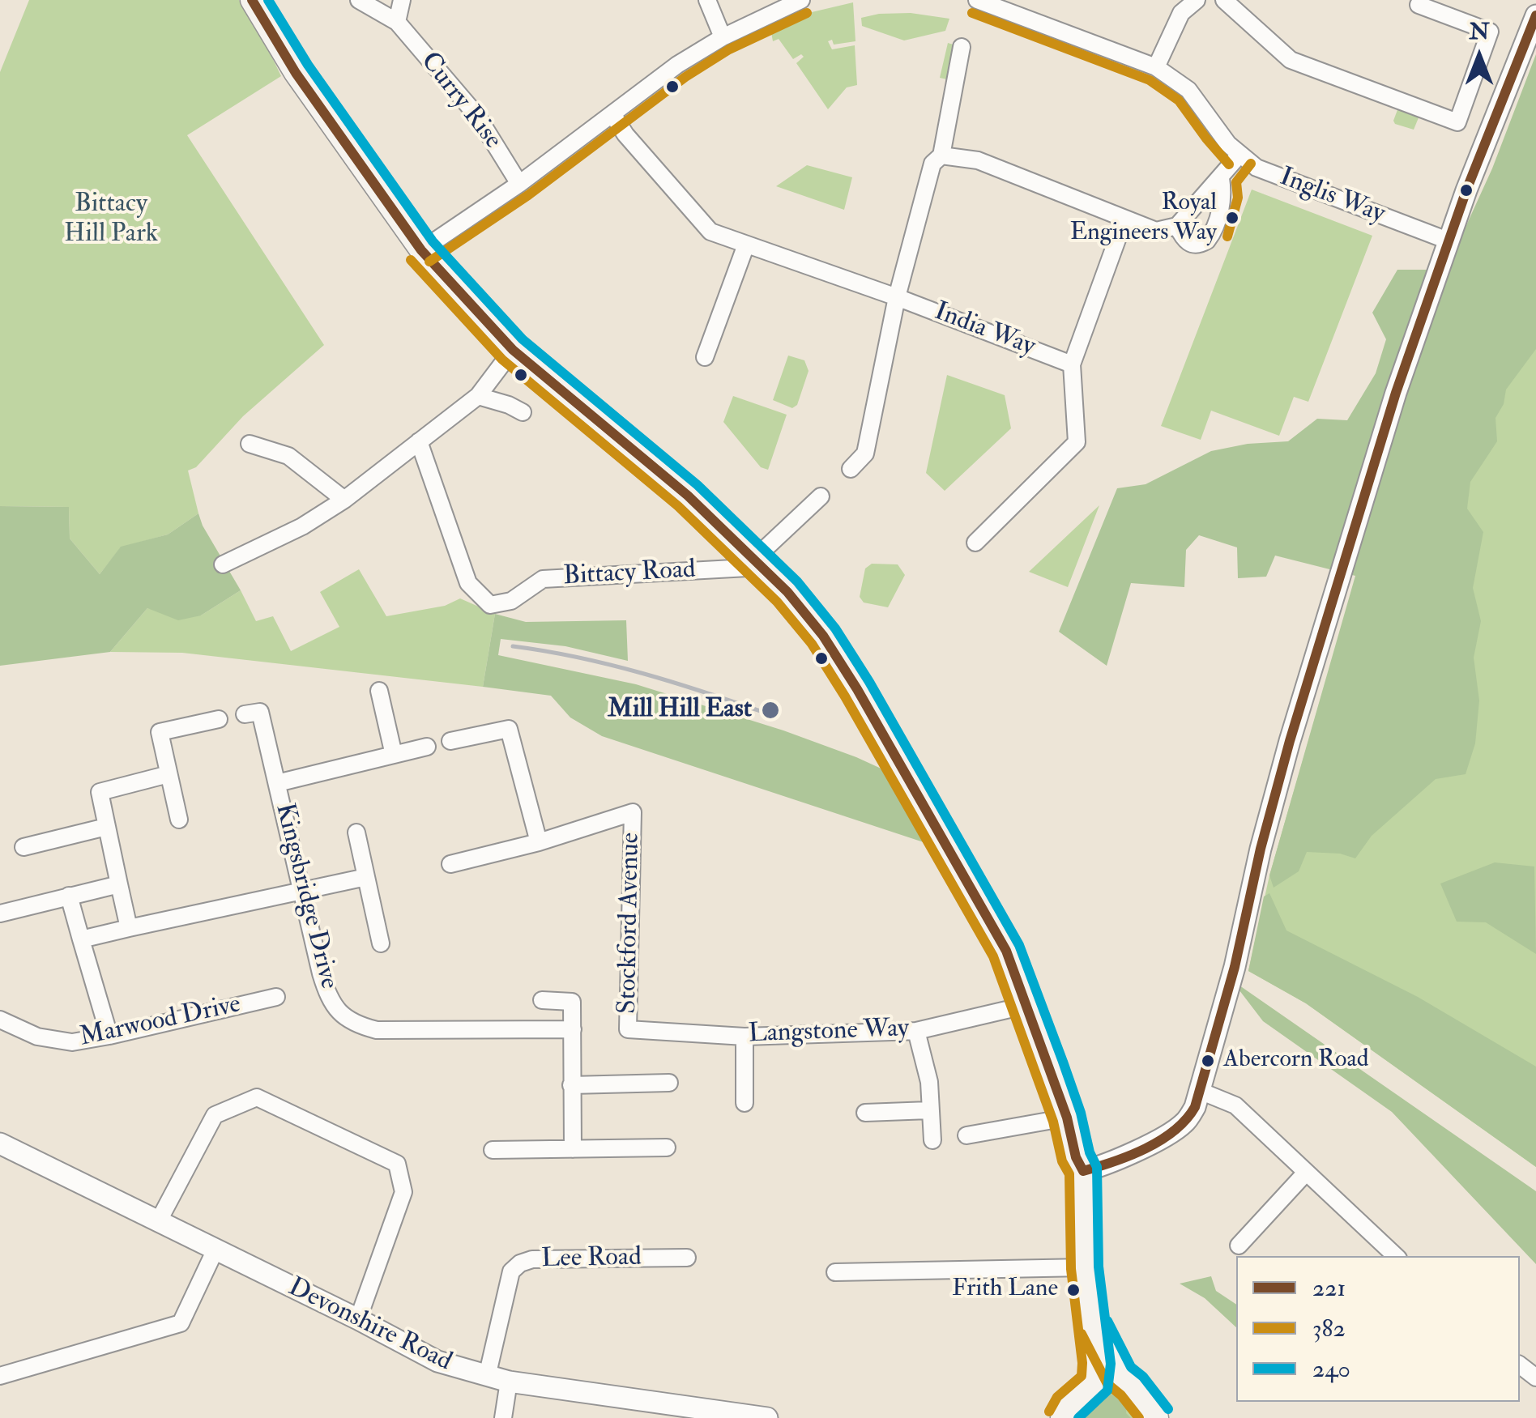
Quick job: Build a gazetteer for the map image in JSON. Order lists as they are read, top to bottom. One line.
{"streets":{"street":["Curry Rise","Inglis Way","India Way","Bittacy Road","Kingsbridge Drive","Stockford Avenue","Marwood Drive","Langstone Way","Lee Road","Devonshire Road"]},"crossings":[["Stockford Avenue","Langstone Way"],["Lee Road","Devonshire Road"]],"parks":["Bittacy Hill Park"],"places":["Royal Engineers Way","Mill Hill East","Abercorn Road","Frith Lane"],"lines":["transit line 221","transit line 240","transit line 382"],"legend":["221","382","240"],"north":"top"}
